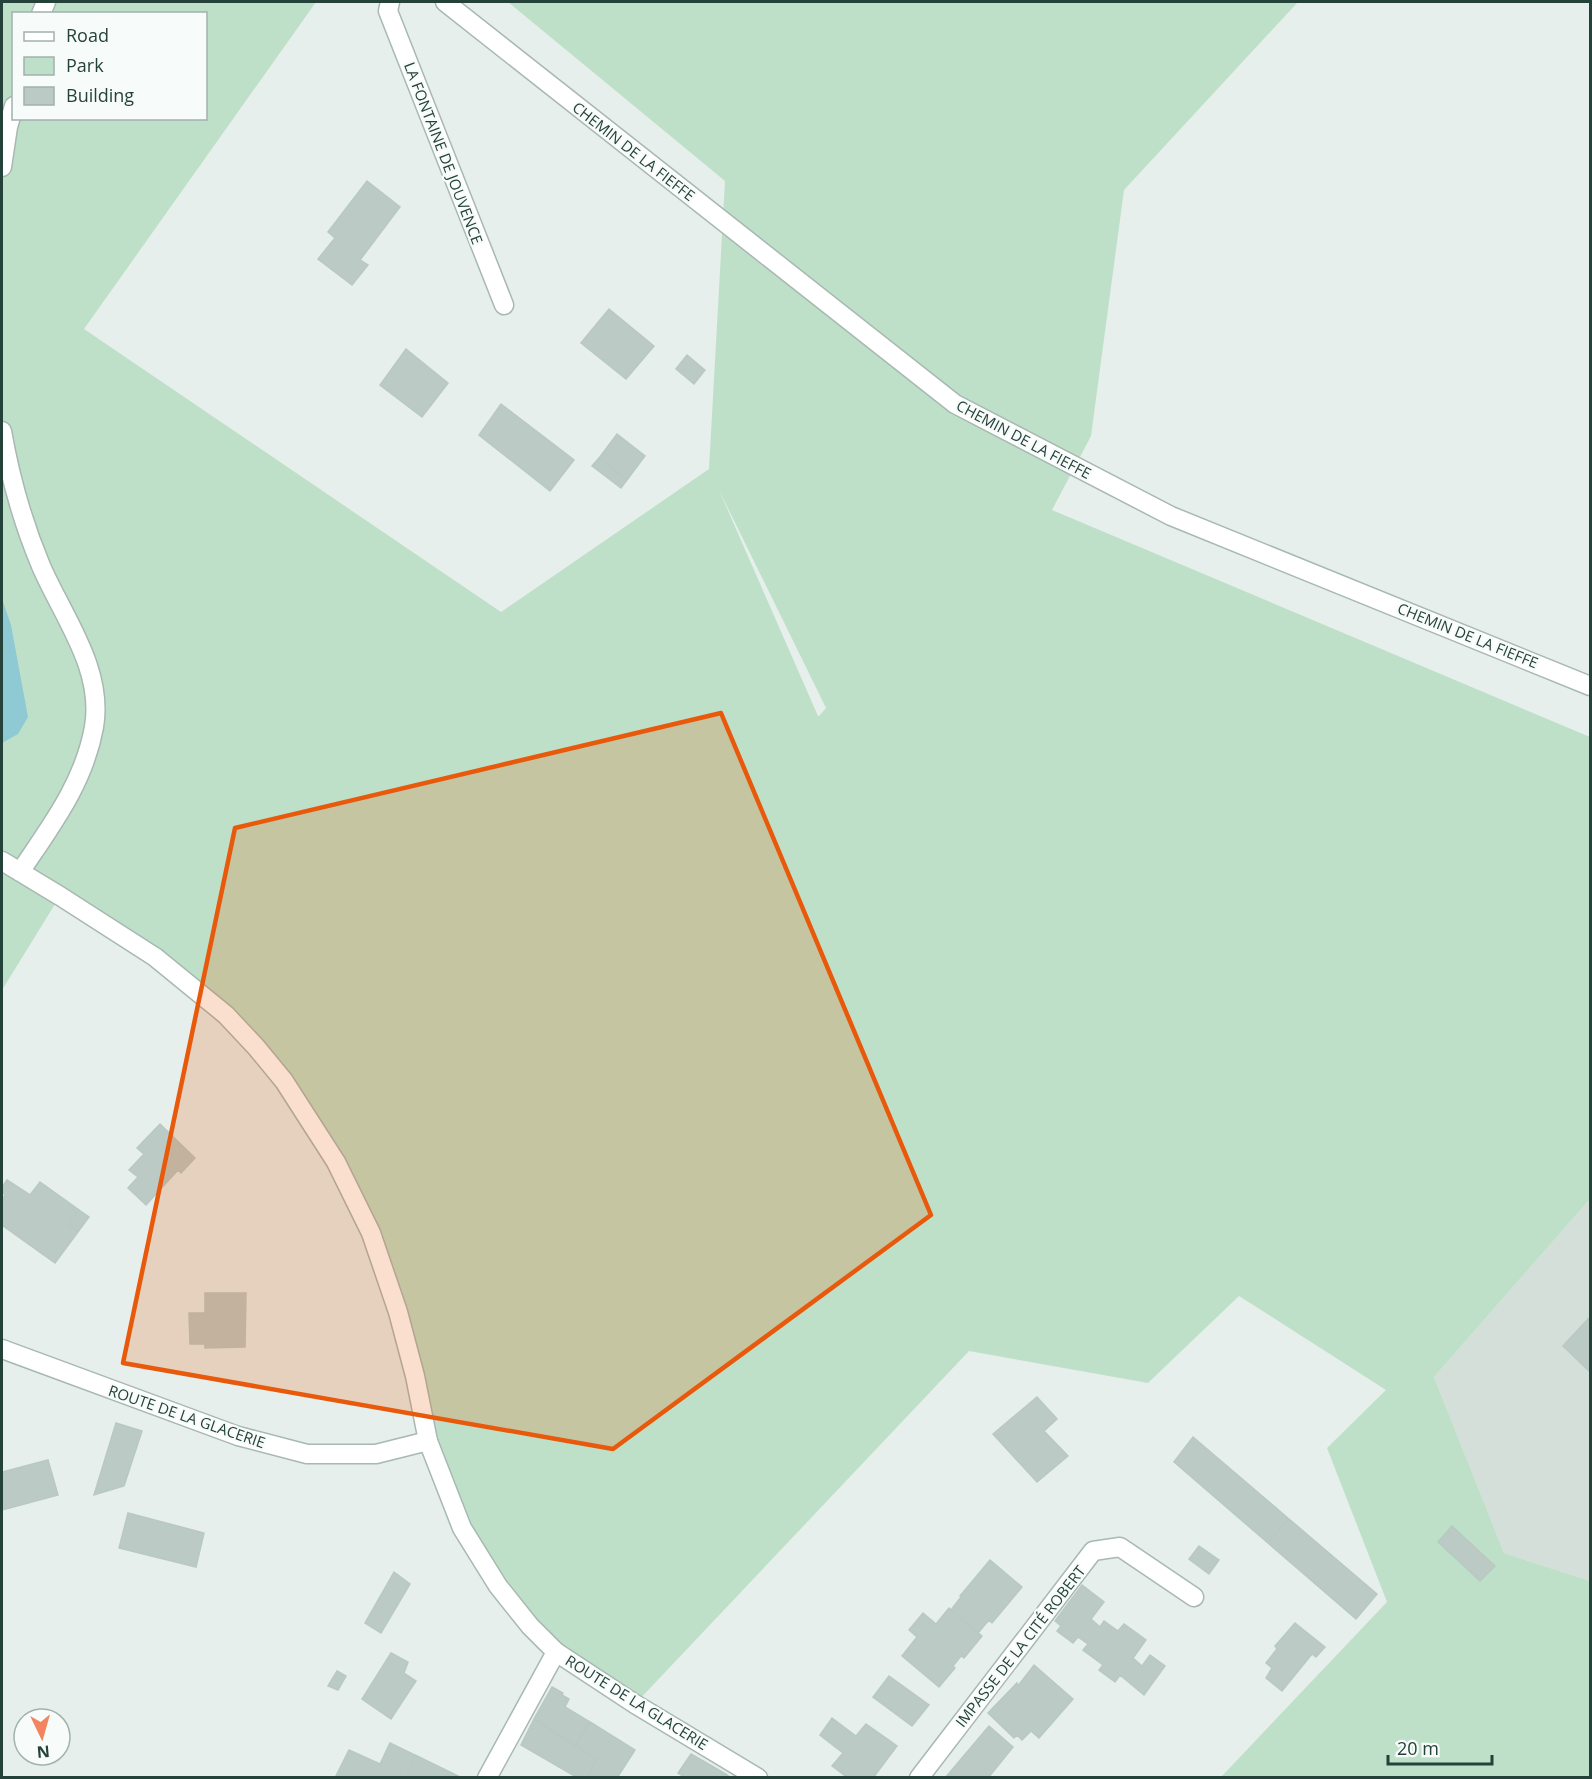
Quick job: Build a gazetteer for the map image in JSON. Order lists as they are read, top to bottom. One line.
{"streets":{"street":["CHEMIN DE LA FIEFFE","LA FONTAINE DE JOUVENCE","ROUTE DE LA GLACERIE","IMPASSE DE LA CITÉ ROBERT"]},"legend":["Road","Park","Building"],"scale_bar":"20 m","north":"bottom"}
